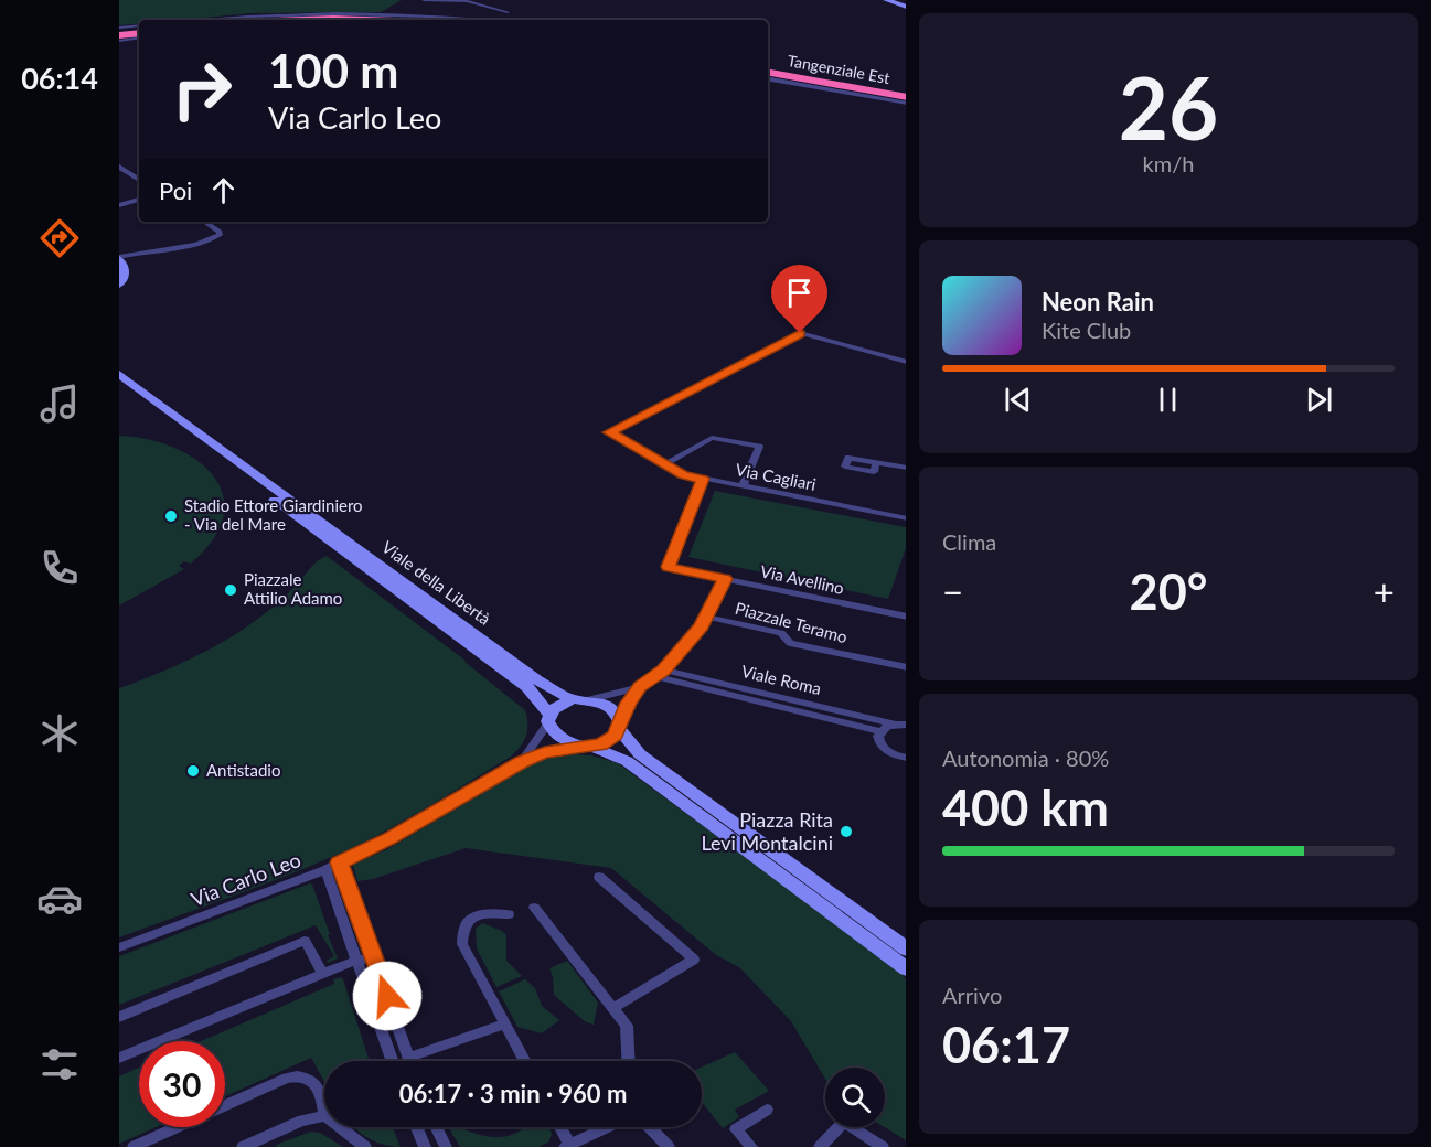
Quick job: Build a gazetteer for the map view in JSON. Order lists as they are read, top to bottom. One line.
{"streets":{"highway":["Tangenziale Est"],"main road":["Viale della Libertà"],"street":["Via Cagliari","Via Avellino","Piazzale Teramo","Viale Roma","Via Carlo Leo"]},"crossings":[["Via Cagliari","Via Avellino"],["Viale della Libertà","Via Carlo Leo"]],"places":["Stadio Ettore Giardiniero - Via del Mare","Piazzale Attilio Adamo","Antistadio","Piazza Rita Levi Montalcini"],"page":{"tabs":"06:14","tile":[["26","km/h"],"Clima",["Autonomia · 80%","400 km"],["Arrivo","06:17"]],"turn":["100 m","Via Carlo Leo"],"then":"Poi","song":["Neon Rain","Kite Club"],"heat":["−","20°","+"],"limit":"30","trip":"06:17 · 3 min · 960 m"}}
